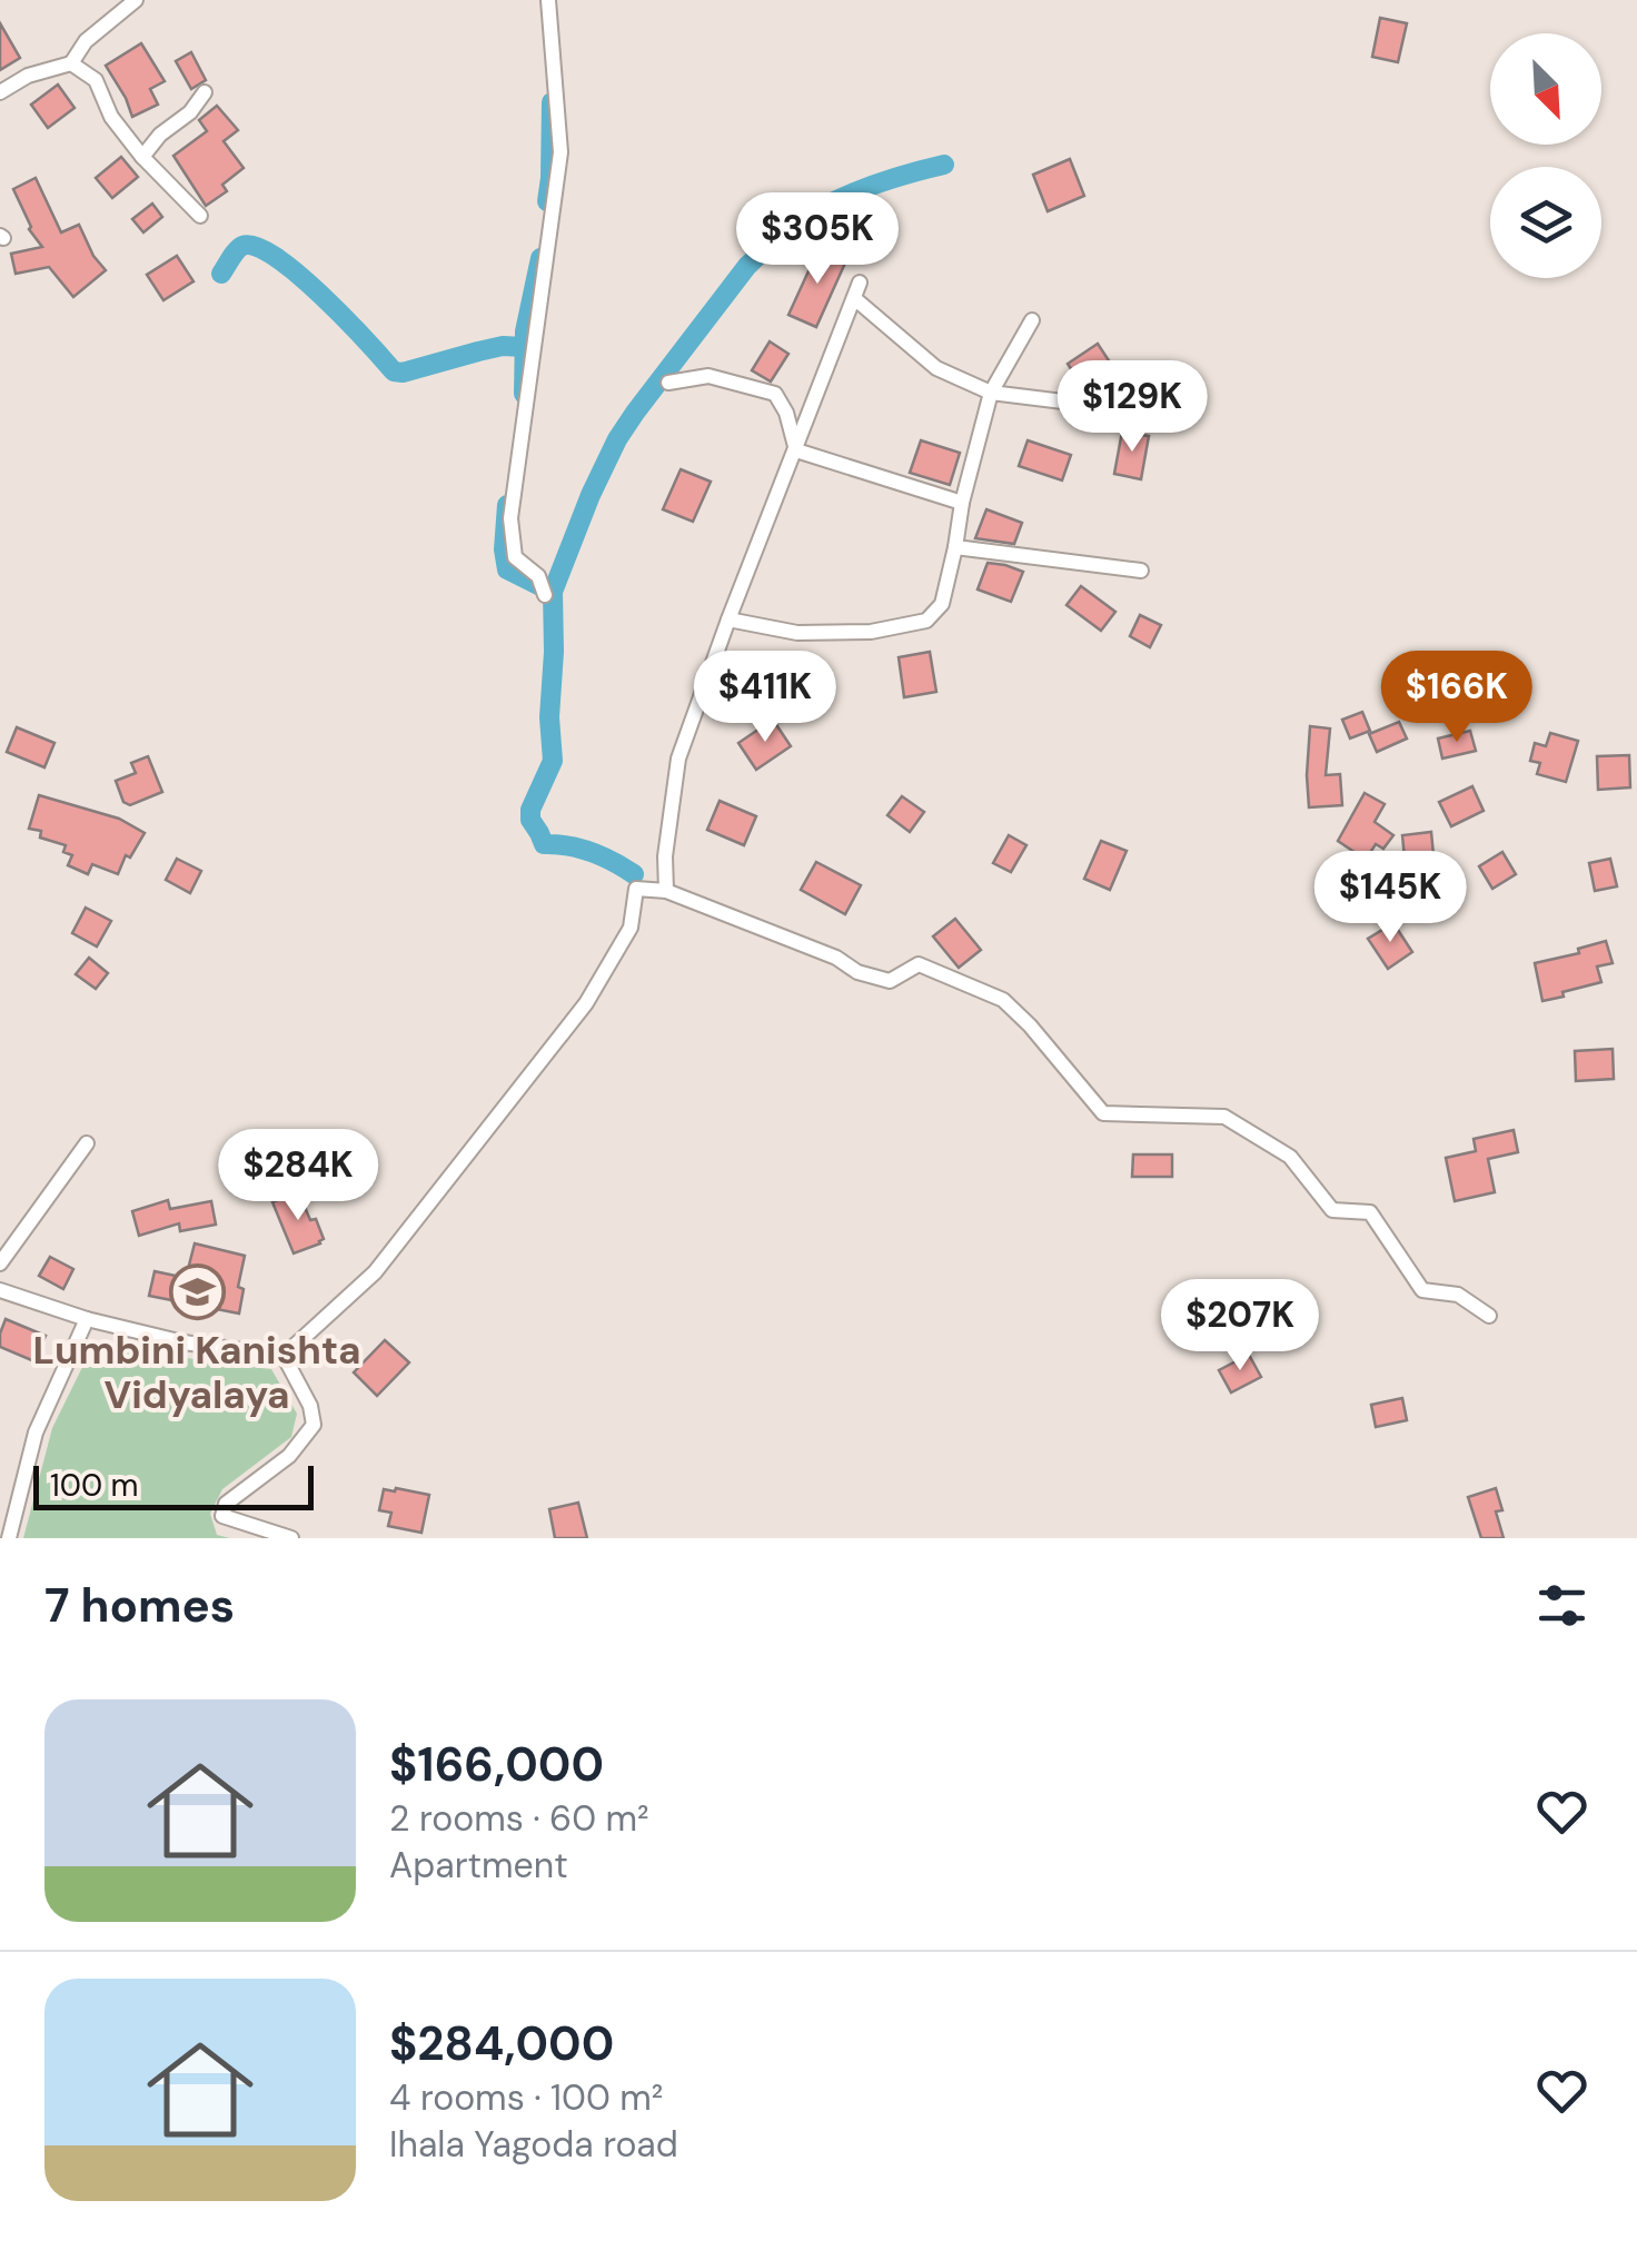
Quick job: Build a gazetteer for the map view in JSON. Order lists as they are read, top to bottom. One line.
{"places":{"school or university":["Lumbini Kanishta Vidyalaya"]},"scale_bar":"100 m","north":"bottom right","page":{"price":["$305K","$129K","$411K","$166K","$145K","$284K","$207K"],"scale":"100 m","heading":"7 homes","list":[{"name":"$166,000","note":"2 rooms · 60 m² · Apartment"},{"name":"$284,000","note":"4 rooms · 100 m² · Ihala Yagoda road"}]}}
